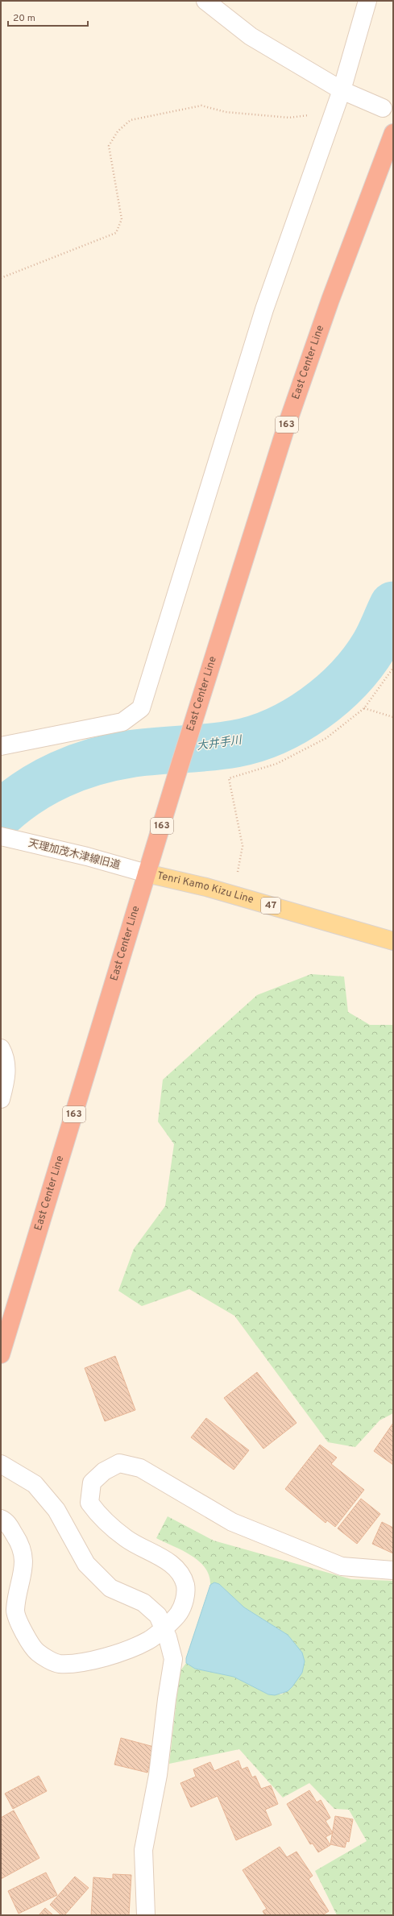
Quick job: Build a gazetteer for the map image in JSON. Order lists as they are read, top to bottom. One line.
{"streets":{"highway":["East Center Line","163"],"main road":["Tenri Kamo Kizu Line","47"],"street":["天理加茂木津線旧道"]},"crossings":[["East Center Line","天理加茂木津線旧道"],["East Center Line","Tenri Kamo Kizu Line"],["天理加茂木津線旧道","Tenri Kamo Kizu Line"]],"water":["大井手川"],"scale_bar":"20 m"}
